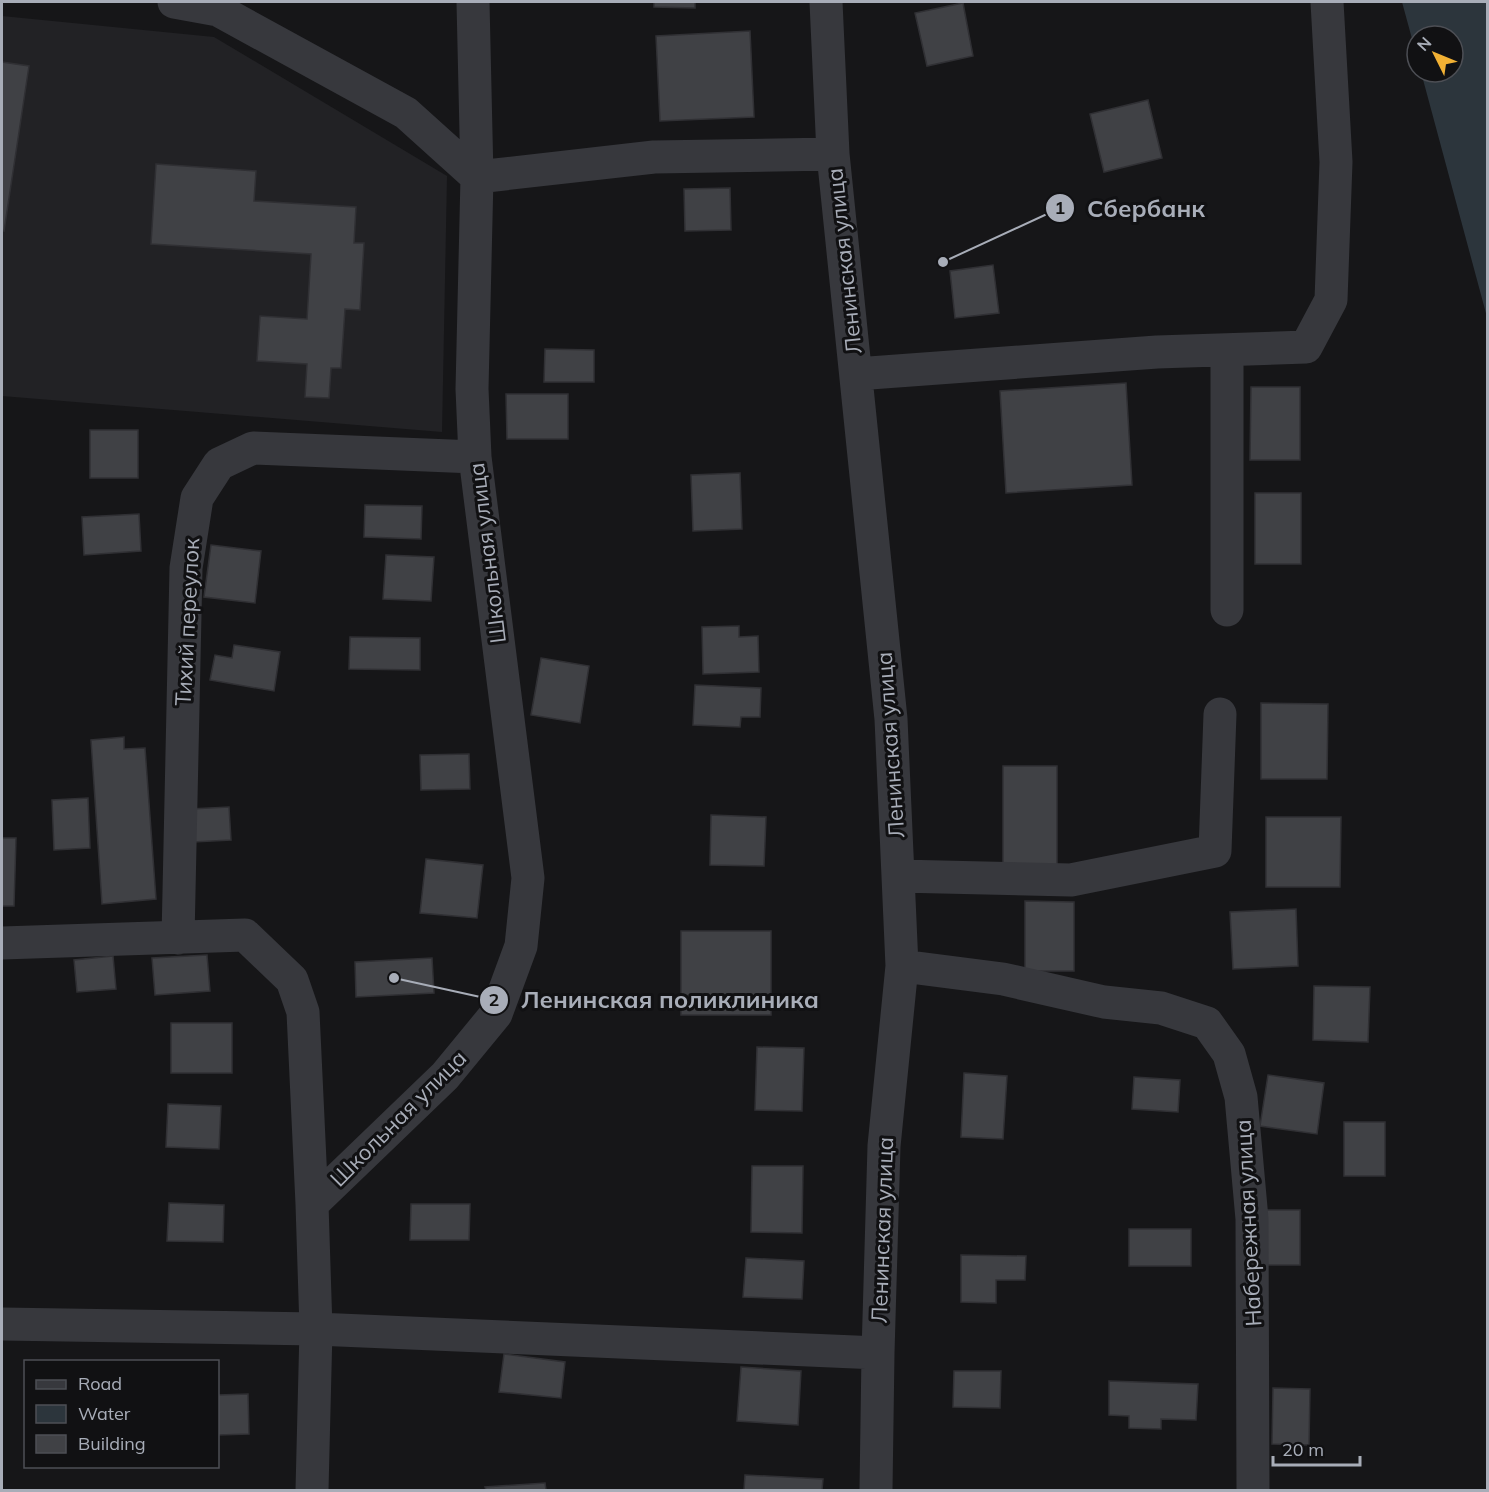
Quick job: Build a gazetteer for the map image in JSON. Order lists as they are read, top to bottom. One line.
{"streets":{"street":["Ленинская улица","Школьная улица","Тихий переулок","Набережная улица"]},"crossings":[["Ленинская улица","Набережная улица"],["Школьная улица","Тихий переулок"]],"places":["Сбербанк","Ленинская поликлиника"],"legend":["Road","Water","Building"],"scale_bar":"20 m","north":"top left"}
